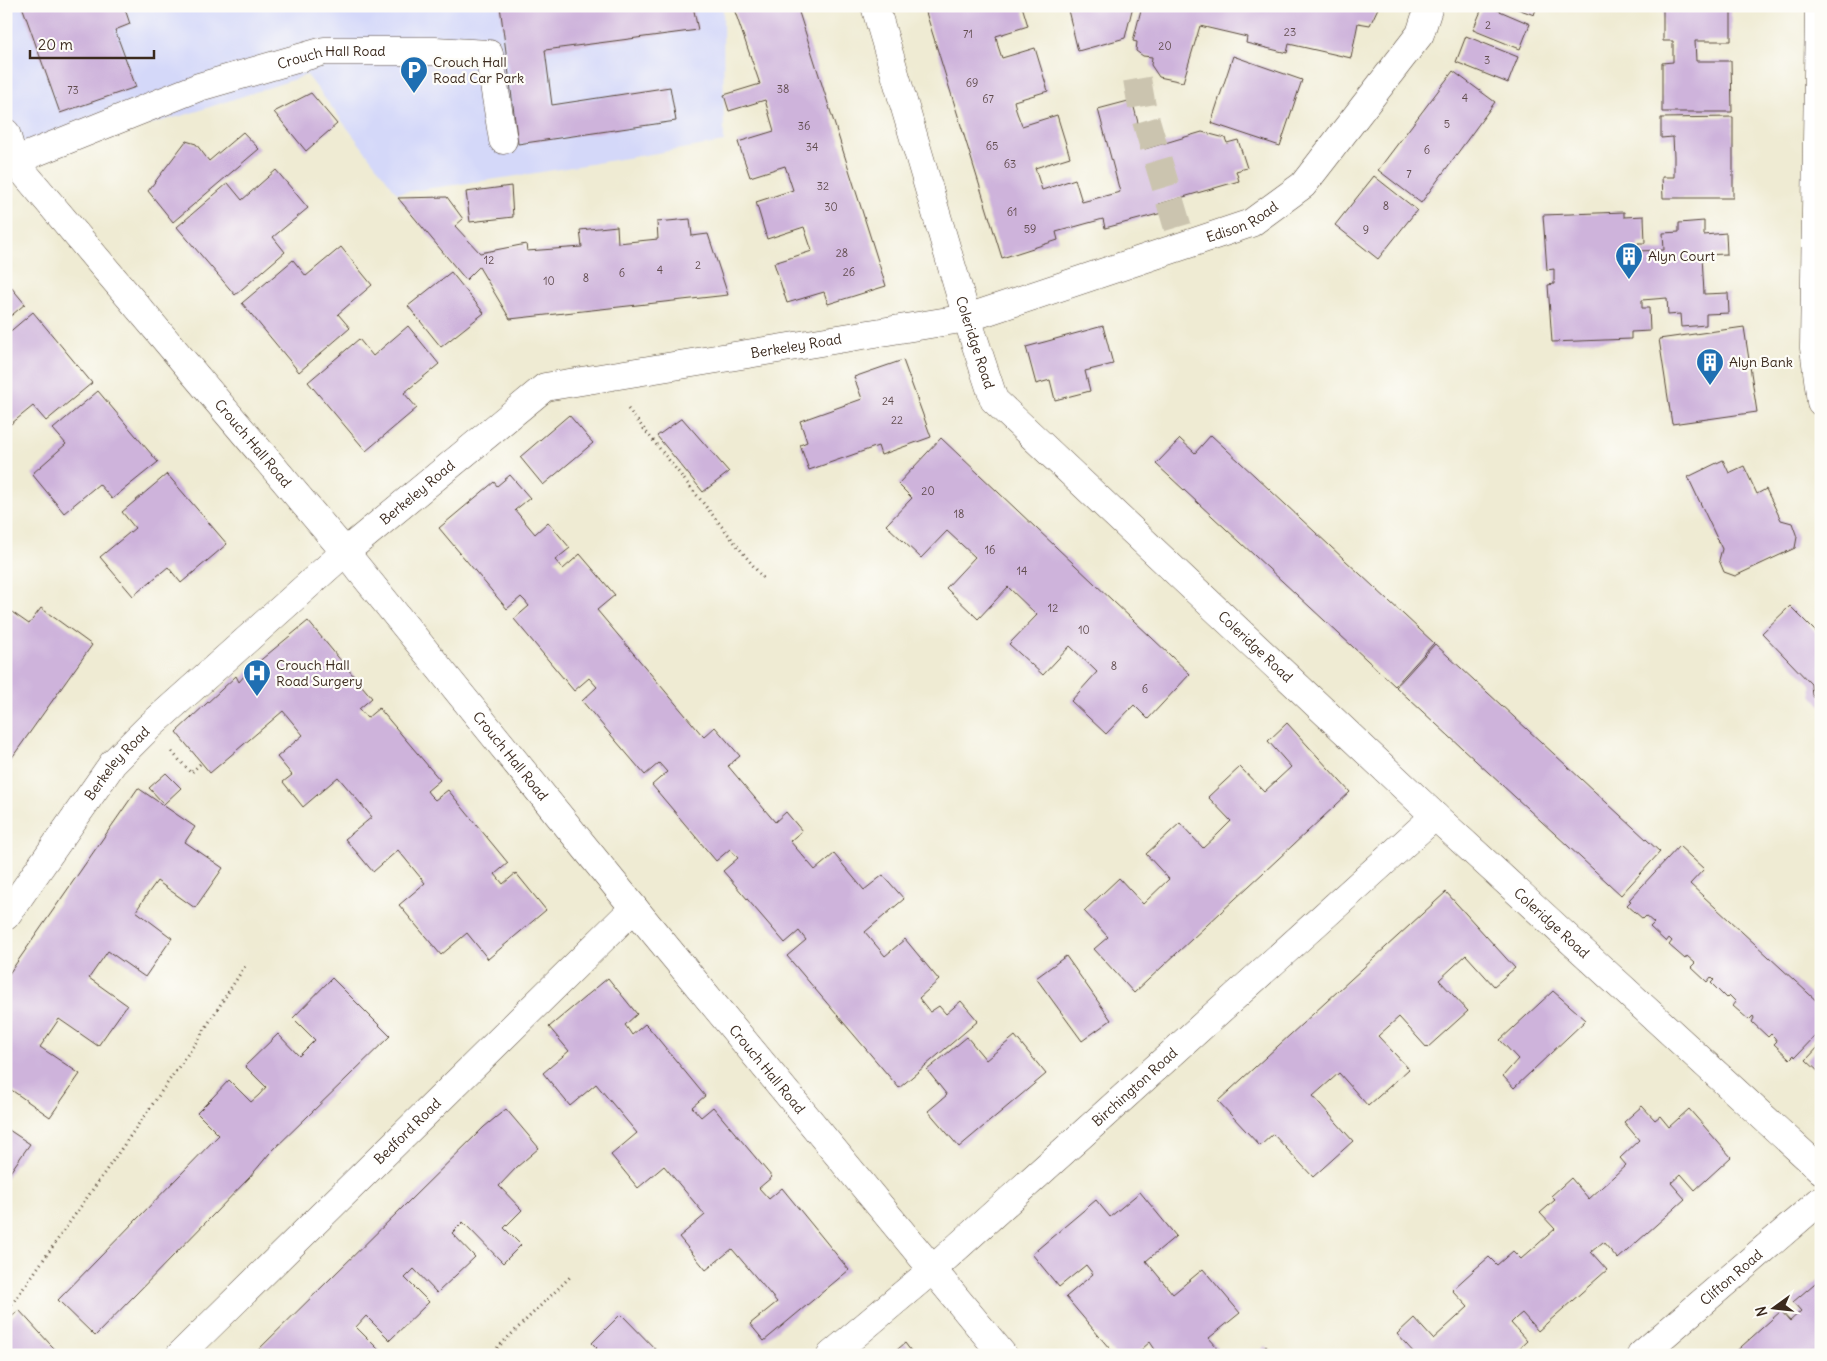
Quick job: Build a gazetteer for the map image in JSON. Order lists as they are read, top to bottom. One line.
{"streets":{"street":["Crouch Hall Road","Edison Road","Coleridge Road","Berkeley Road","Birchington Road","Bedford Road","Clifton Road"]},"crossings":[["Crouch Hall Road","Berkeley Road"],["Crouch Hall Road","Birchington Road"],["Crouch Hall Road","Bedford Road"],["Edison Road","Coleridge Road"],["Edison Road","Berkeley Road"],["Coleridge Road","Berkeley Road"],["Coleridge Road","Birchington Road"]],"places":{"parking":["Crouch Hall Road Car Park"],"building":["Alyn Court","Alyn Bank"],"hospital":["Crouch Hall Road Surgery"]},"house_numbers":["2","23","71","20","3","69","38","73","4","67","5","36","65","34","6","63","7","32","8","30","61","59","9","28","12","2","4","26","6","8","10","24","22","20","18","16","14","12","10","8","6"],"scale_bar":"20 m","north":"left"}
